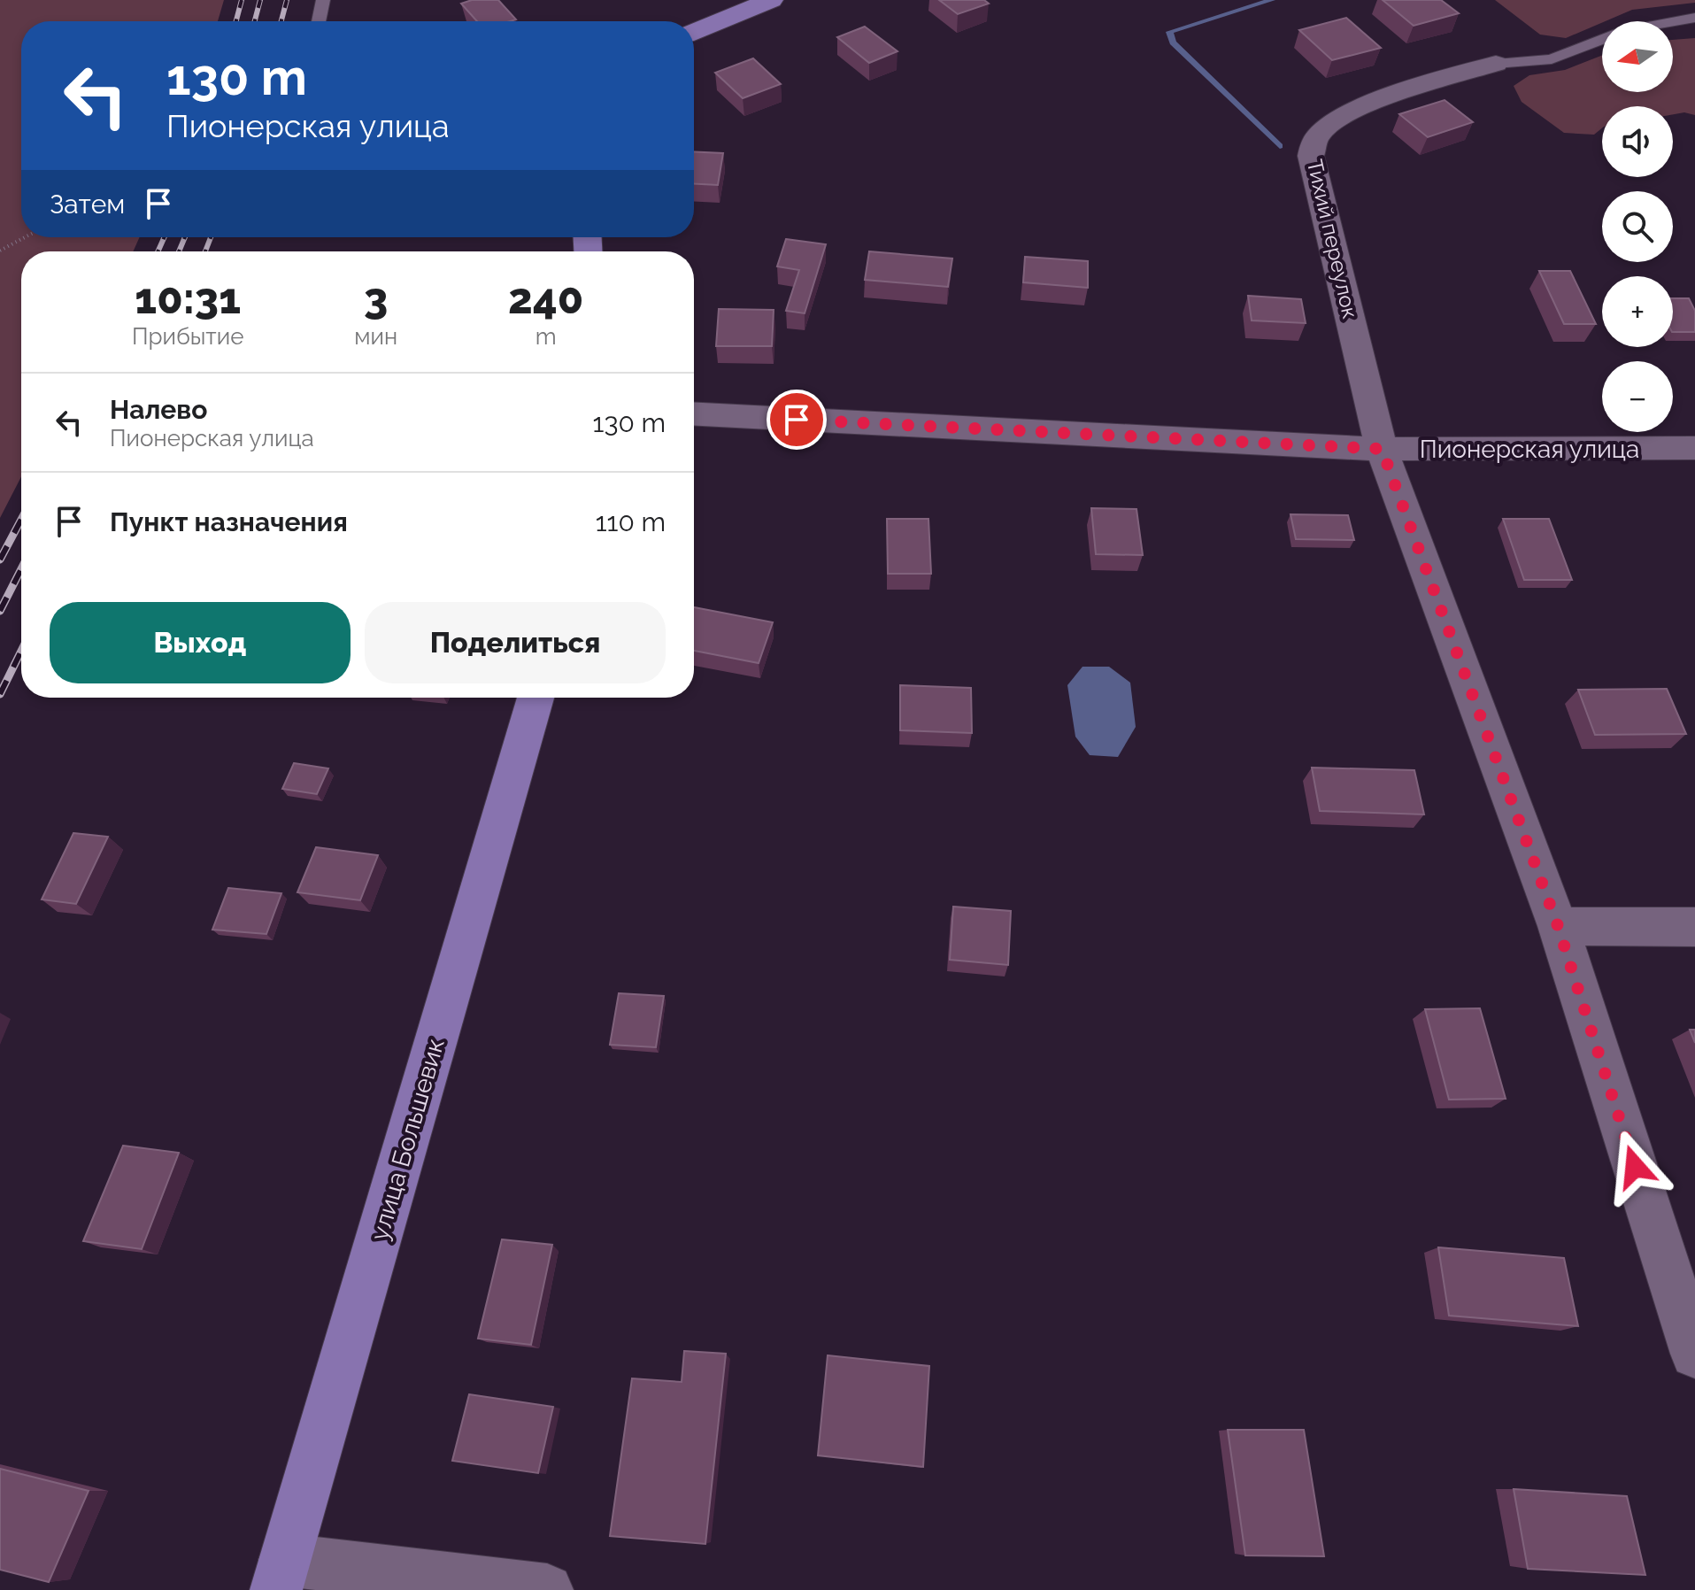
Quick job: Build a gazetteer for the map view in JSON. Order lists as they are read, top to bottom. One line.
{"streets":{"main road":["улица Большевик"],"street":["Тихий переулок","Пионерская улица"]},"crossings":[["Тихий переулок","Пионерская улица"]],"north":"left","page":{"map_buttons":["+","−"],"turn":["130 m","Пионерская улица"],"then":"Затем","eta":["10:31","Прибытие","3","мин","240","m"],"list":[{"name":"Налево","note":"Пионерская улица","value":"130 m"},{"name":"Пункт назначения","value":"110 m"}],"buttons":["Выход","Поделиться"]}}
